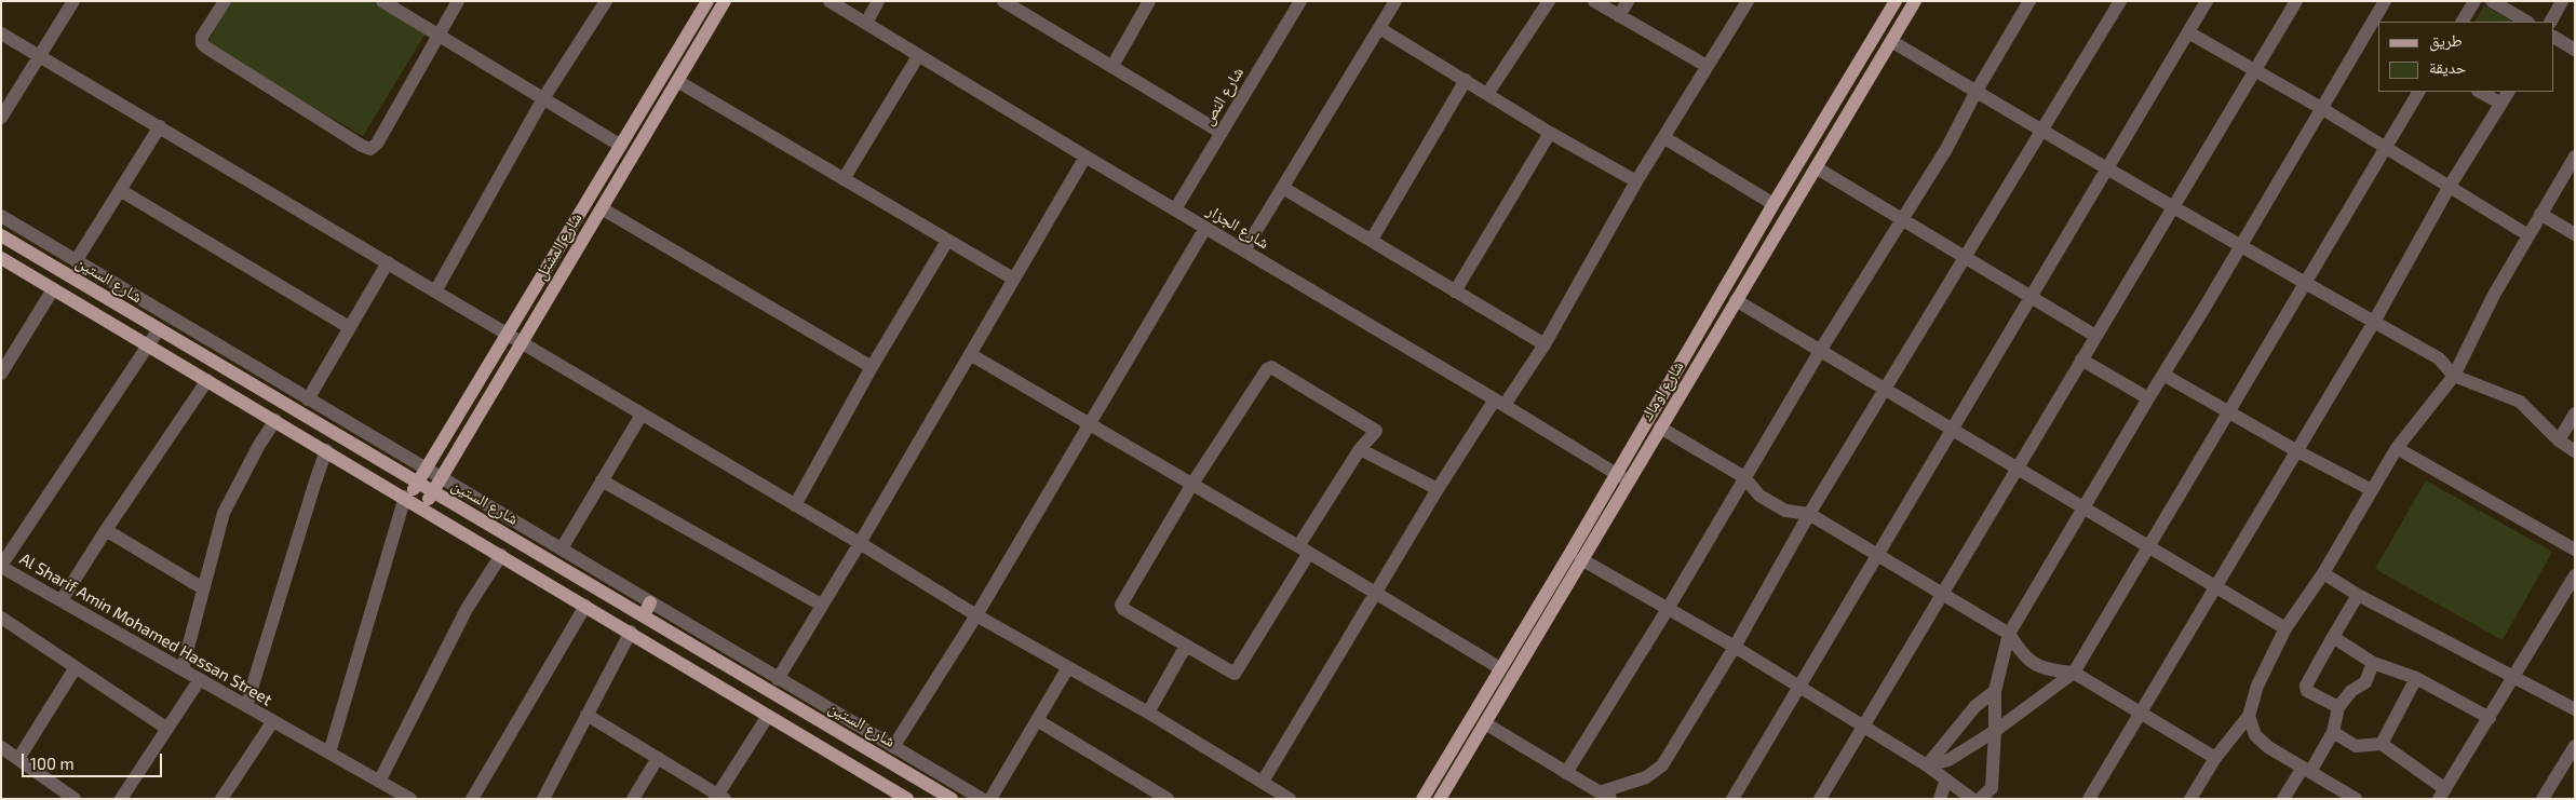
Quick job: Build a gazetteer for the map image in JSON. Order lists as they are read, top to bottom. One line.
{"streets":{"main road":["شارع المشتل","شارع الستين","شارع اوماك"],"street":["شارع النص","شارع الجزار","Al Sharif Amin Mohamed Hassan Street"]},"crossings":[["شارع النص","شارع الجزار"],["شارع الجزار","شارع اوماك"],["شارع المشتل","شارع الستين"]],"legend":["طريق","حديقة"],"scale_bar":"100 m"}
